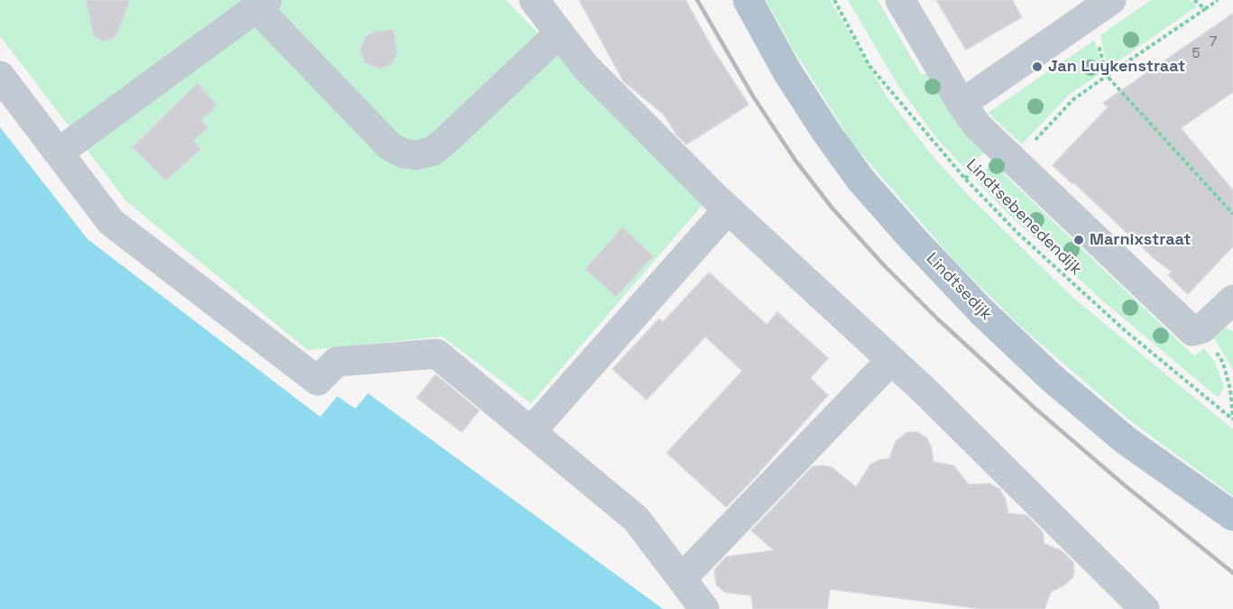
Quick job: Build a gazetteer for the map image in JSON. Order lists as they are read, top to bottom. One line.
{"streets":{"main road":["Lindtsedijk"],"path":["Lindtsebenedendijk"]},"places":["Jan Luykenstraat","Marnixstraat"],"house_numbers":["7","5"]}
